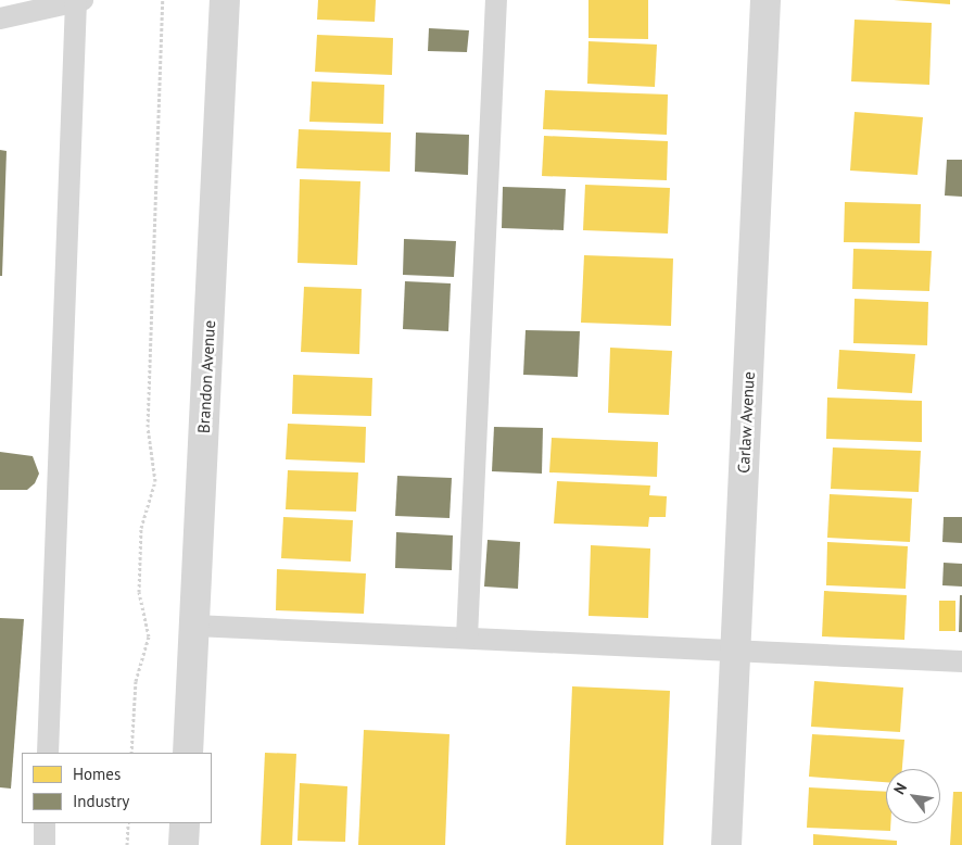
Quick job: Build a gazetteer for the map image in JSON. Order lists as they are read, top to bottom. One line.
{"streets":{"street":["Brandon Avenue","Carlaw Avenue"]},"legend":["Homes","Industry"],"north":"top left"}
